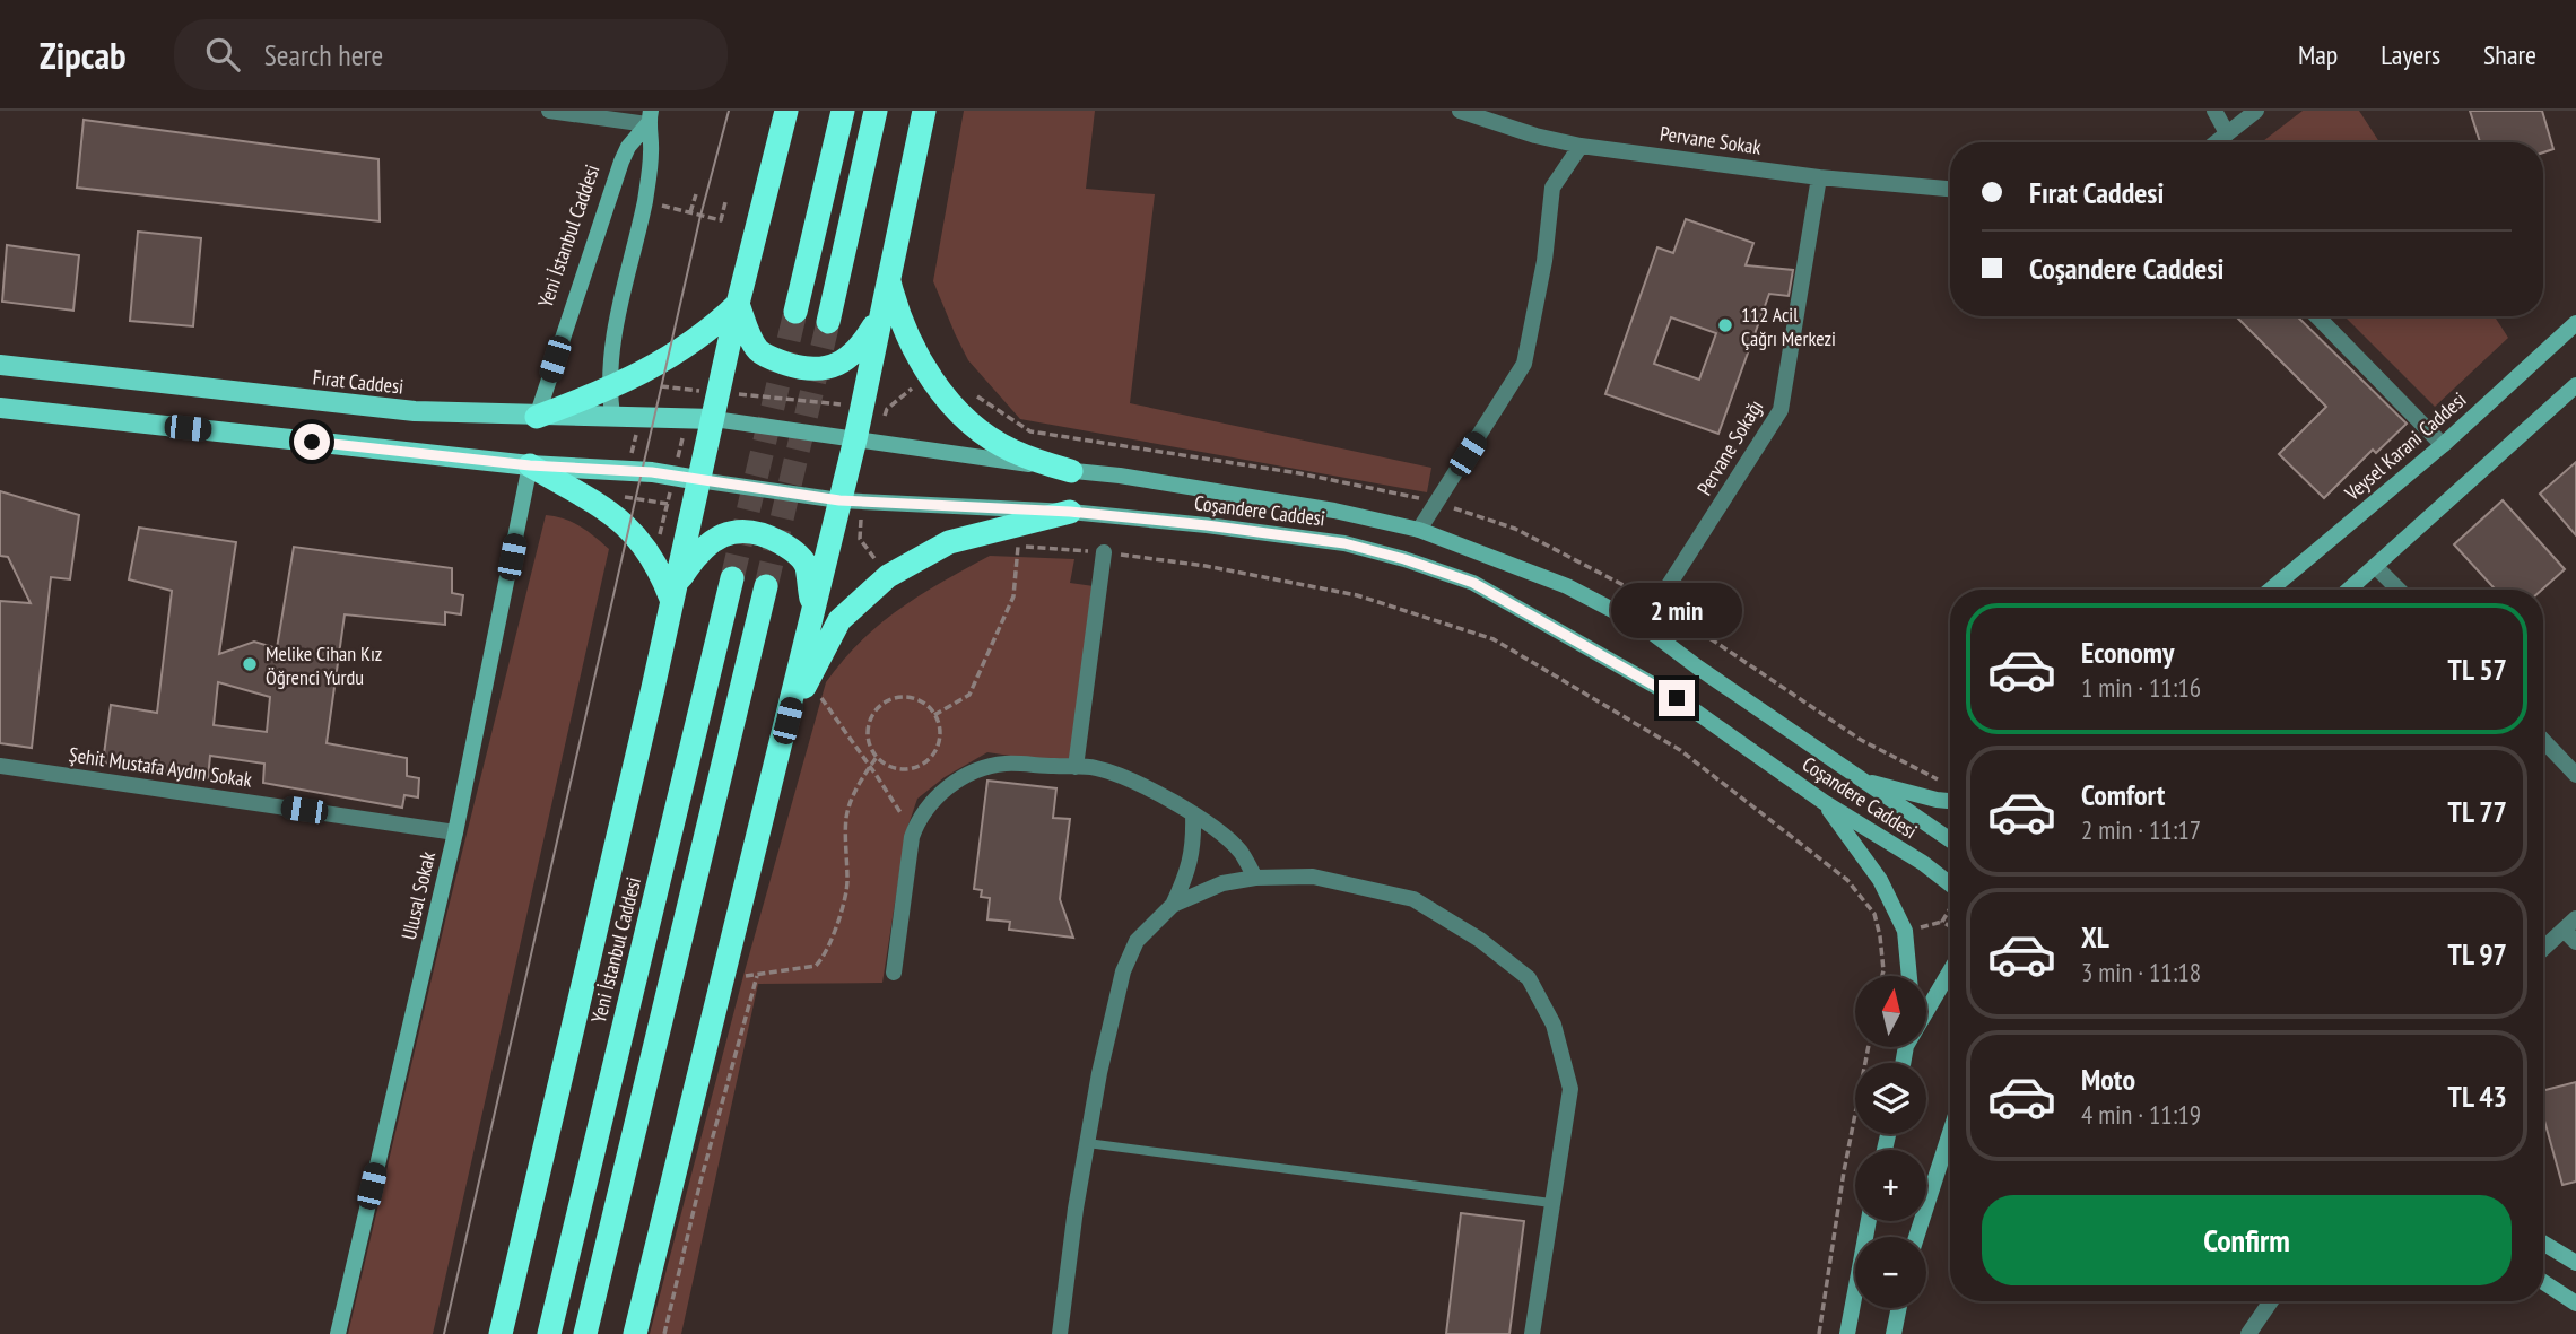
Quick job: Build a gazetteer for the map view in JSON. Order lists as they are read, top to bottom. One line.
{"streets":{"highway":["Yeni İstanbul Caddesi"],"main road":["Fırat Caddesi","Veysel Karani Caddesi","Coşandere Caddesi","Ulusal Sokak"],"street":["Pervane Sokak","Pervane Sokağı","Şehit Mustafa Aydın Sokak"]},"crossings":[["Pervane Sokak","Pervane Sokağı"],["Yeni İstanbul Caddesi","Fırat Caddesi"],["Fırat Caddesi","Coşandere Caddesi"],["Pervane Sokağı","Coşandere Caddesi"],["Şehit Mustafa Aydın Sokak","Ulusal Sokak"]],"places":["112 Acil Çağrı Merkezi","Melike Cihan Kız Öğrenci Yurdu"],"north":"top","page":{"header":"Zipcab","search":"Search here","nav":["Map","Layers","Share"],"banner":["Fırat Caddesi","Coşandere Caddesi"],"bubble":"2 min","list":[{"name":"Economy","note":"1 min · 11:16","value":"TL 57"},{"name":"Comfort","note":"2 min · 11:17","value":"TL 77"},{"name":"XL","note":"3 min · 11:18","value":"TL 97"},{"name":"Moto","note":"4 min · 11:19","value":"TL 43"}],"map_buttons":["+","−"],"buttons":"Confirm"}}
